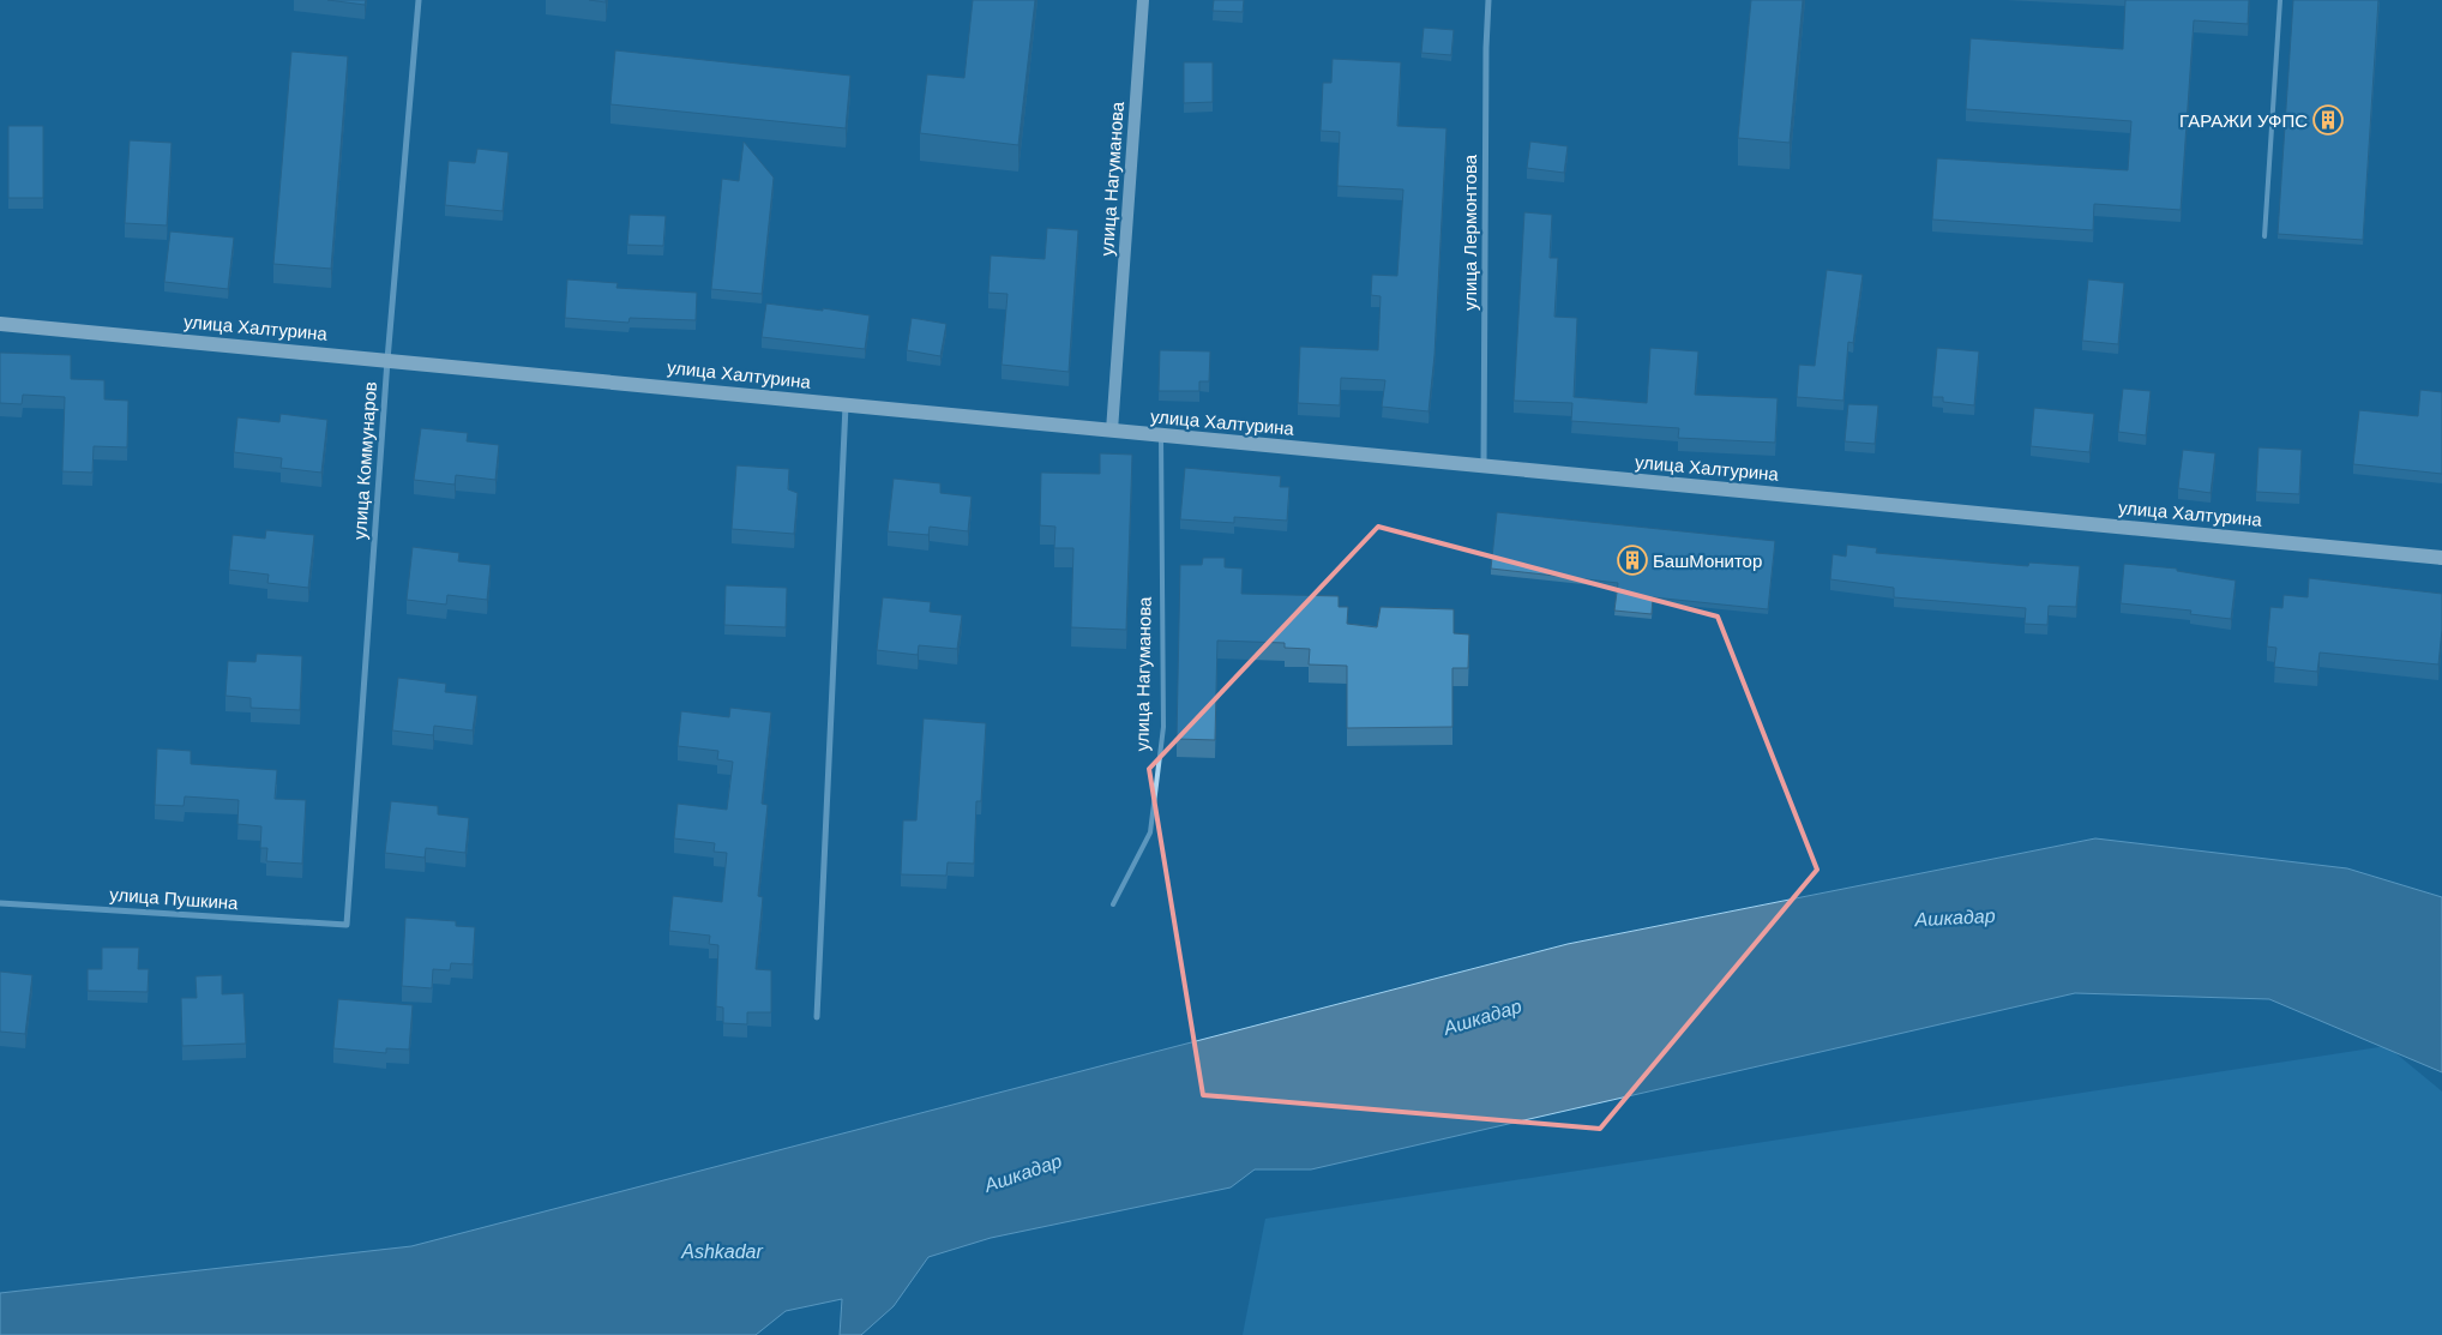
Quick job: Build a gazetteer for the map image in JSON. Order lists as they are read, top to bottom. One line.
{"streets":{"main road":["улица Нагуманова","улица Халтурина"],"street":["улица Лермонтова","улица Коммунаров","улица Пушкина"]},"crossings":[["улица Нагуманова","улица Халтурина"],["улица Лермонтова","улица Халтурина"],["улица Халтурина","улица Коммунаров"],["улица Коммунаров","улица Пушкина"]],"water":["Ашкадар","Ashkadar"],"places":{"building":["ГАРАЖИ УФПС","БашМонитор"]}}
